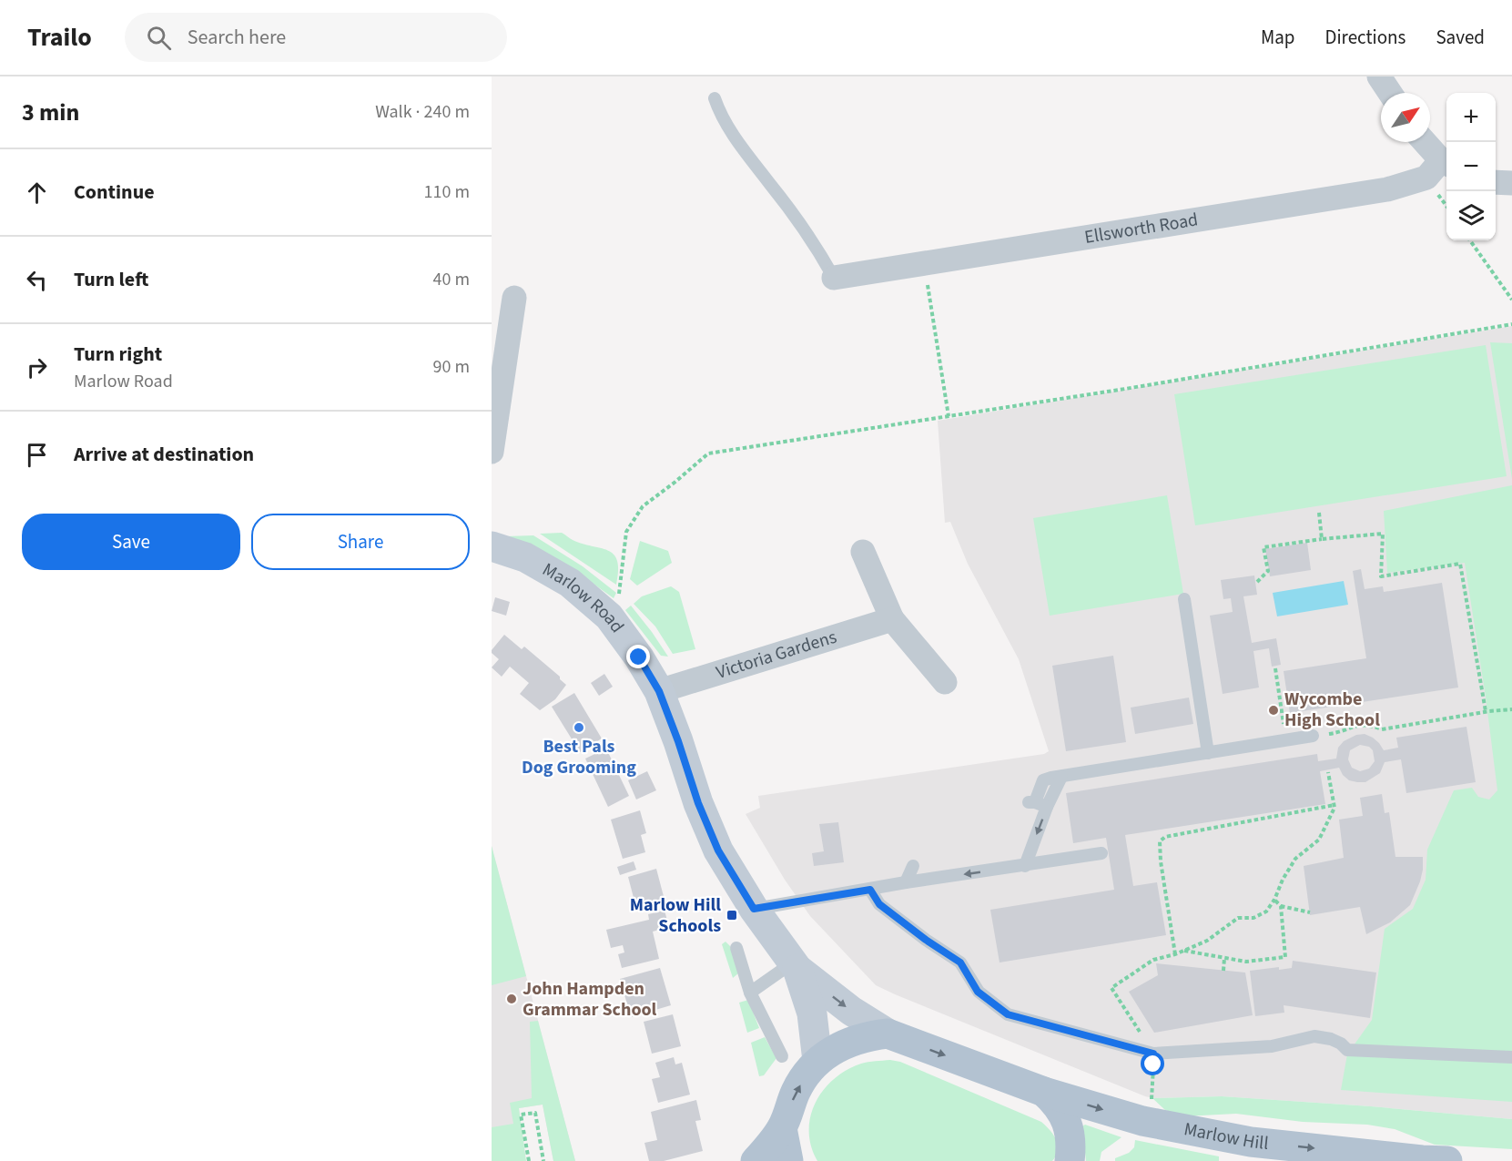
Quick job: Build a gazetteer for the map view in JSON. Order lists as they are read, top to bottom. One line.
{"streets":{"main road":["Marlow Hill"],"street":["Ellsworth Road","Marlow Road","Victoria Gardens"]},"crossings":[["Marlow Road","Victoria Gardens"],["Marlow Road","Marlow Hill"]],"one_way":["Marlow Hill"],"places":{"other":["Wycombe High School","Best Pals Dog Grooming","John Hampden Grammar School"],"transit":["Marlow Hill Schools"]},"north":"top right","page":{"header":"Trailo","search":"Search here","nav":["Map","Directions","Saved"],"heading":["3 min","Walk · 240 m"],"map_buttons":["+","−"],"list":[["Continue","110 m"],["Turn left","40 m"],["Turn right","Marlow Road","90 m"],"Arrive at destination"],"buttons":["Save","Share"]}}
